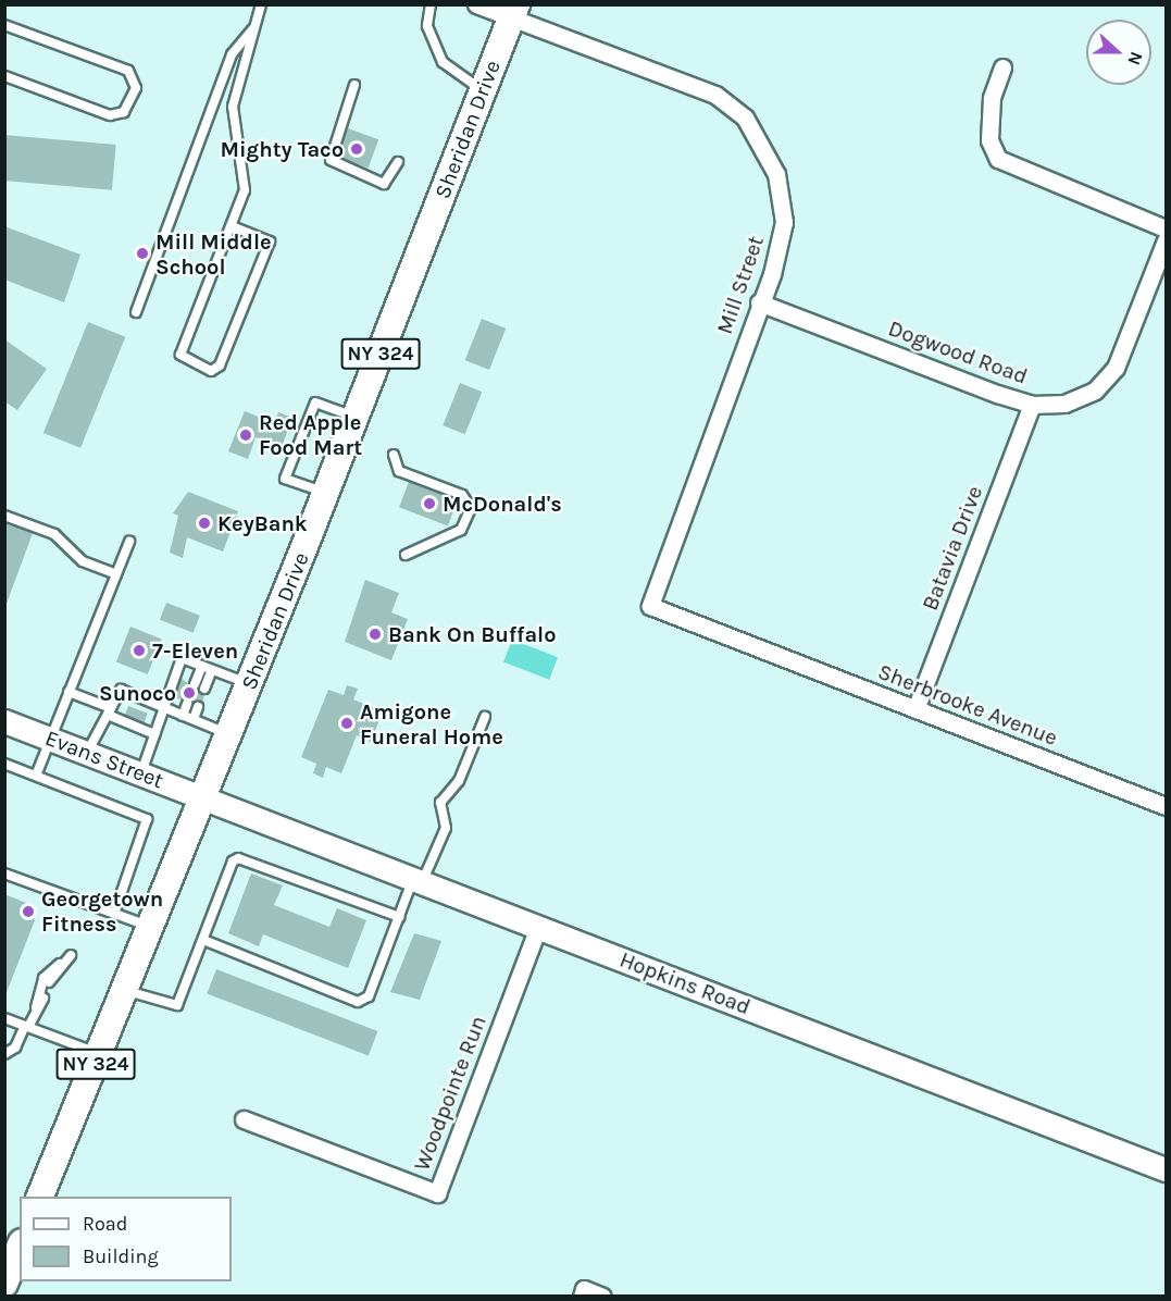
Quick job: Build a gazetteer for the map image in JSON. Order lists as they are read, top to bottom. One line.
{"streets":{"main road":["Sheridan Drive","NY 324"],"street":["Mill Street","Dogwood Road","Batavia Drive","Sherbrooke Avenue","Evans Street","Hopkins Road","Woodpointe Run"]},"crossings":[["Sheridan Drive","Mill Street"],["Sheridan Drive","Evans Street"],["Sheridan Drive","Hopkins Road"],["Mill Street","Dogwood Road"],["Mill Street","Sherbrooke Avenue"],["Dogwood Road","Batavia Drive"],["Batavia Drive","Sherbrooke Avenue"],["Evans Street","Hopkins Road"],["Hopkins Road","Woodpointe Run"]],"places":["Mighty Taco","Mill Middle School","Red Apple Food Mart","McDonald's","KeyBank","Bank On Buffalo","7-Eleven","Sunoco","Amigone Funeral Home","Georgetown Fitness"],"legend":["Road","Building"],"north":"right"}
